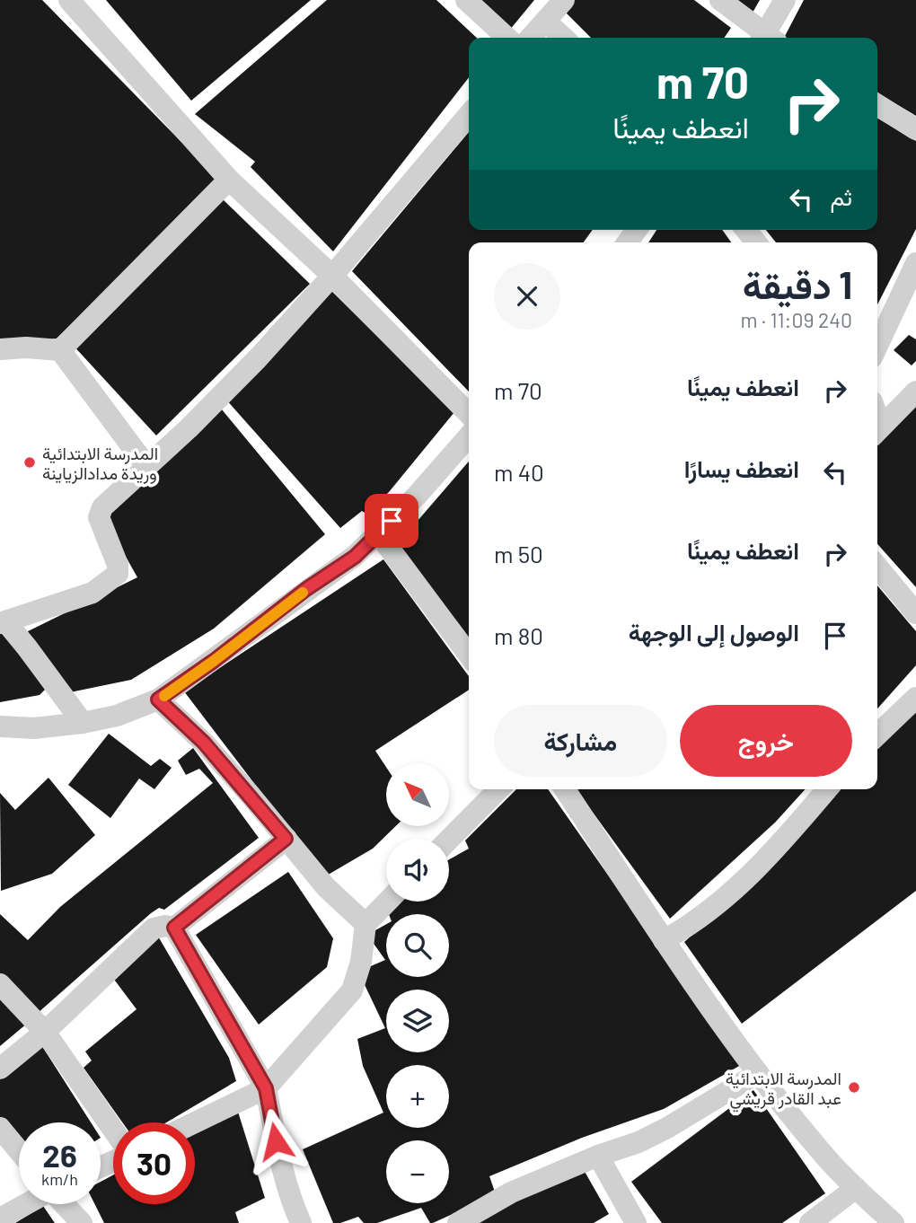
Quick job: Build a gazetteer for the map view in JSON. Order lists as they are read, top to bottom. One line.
{"places":["المدرسة الابتدائية وريدة مدادالزياينة","المدرسة الابتدائية عبد القادر قريشي"],"north":"top left","page":{"turn":["70 m","انعطف يمينًا"],"then":"ثم","heading":["1 دقيقة","240 m · 11:09"],"list":[{"name":"انعطف يمينًا","value":"70 m"},{"name":"انعطف يسارًا","value":"40 m"},{"name":"انعطف يمينًا","value":"50 m"},{"name":"الوصول إلى الوجهة","value":"80 m"}],"buttons":["خروج","مشاركة"],"map_buttons":["+","−"],"speed":"26 km/h","limit":"30"}}
